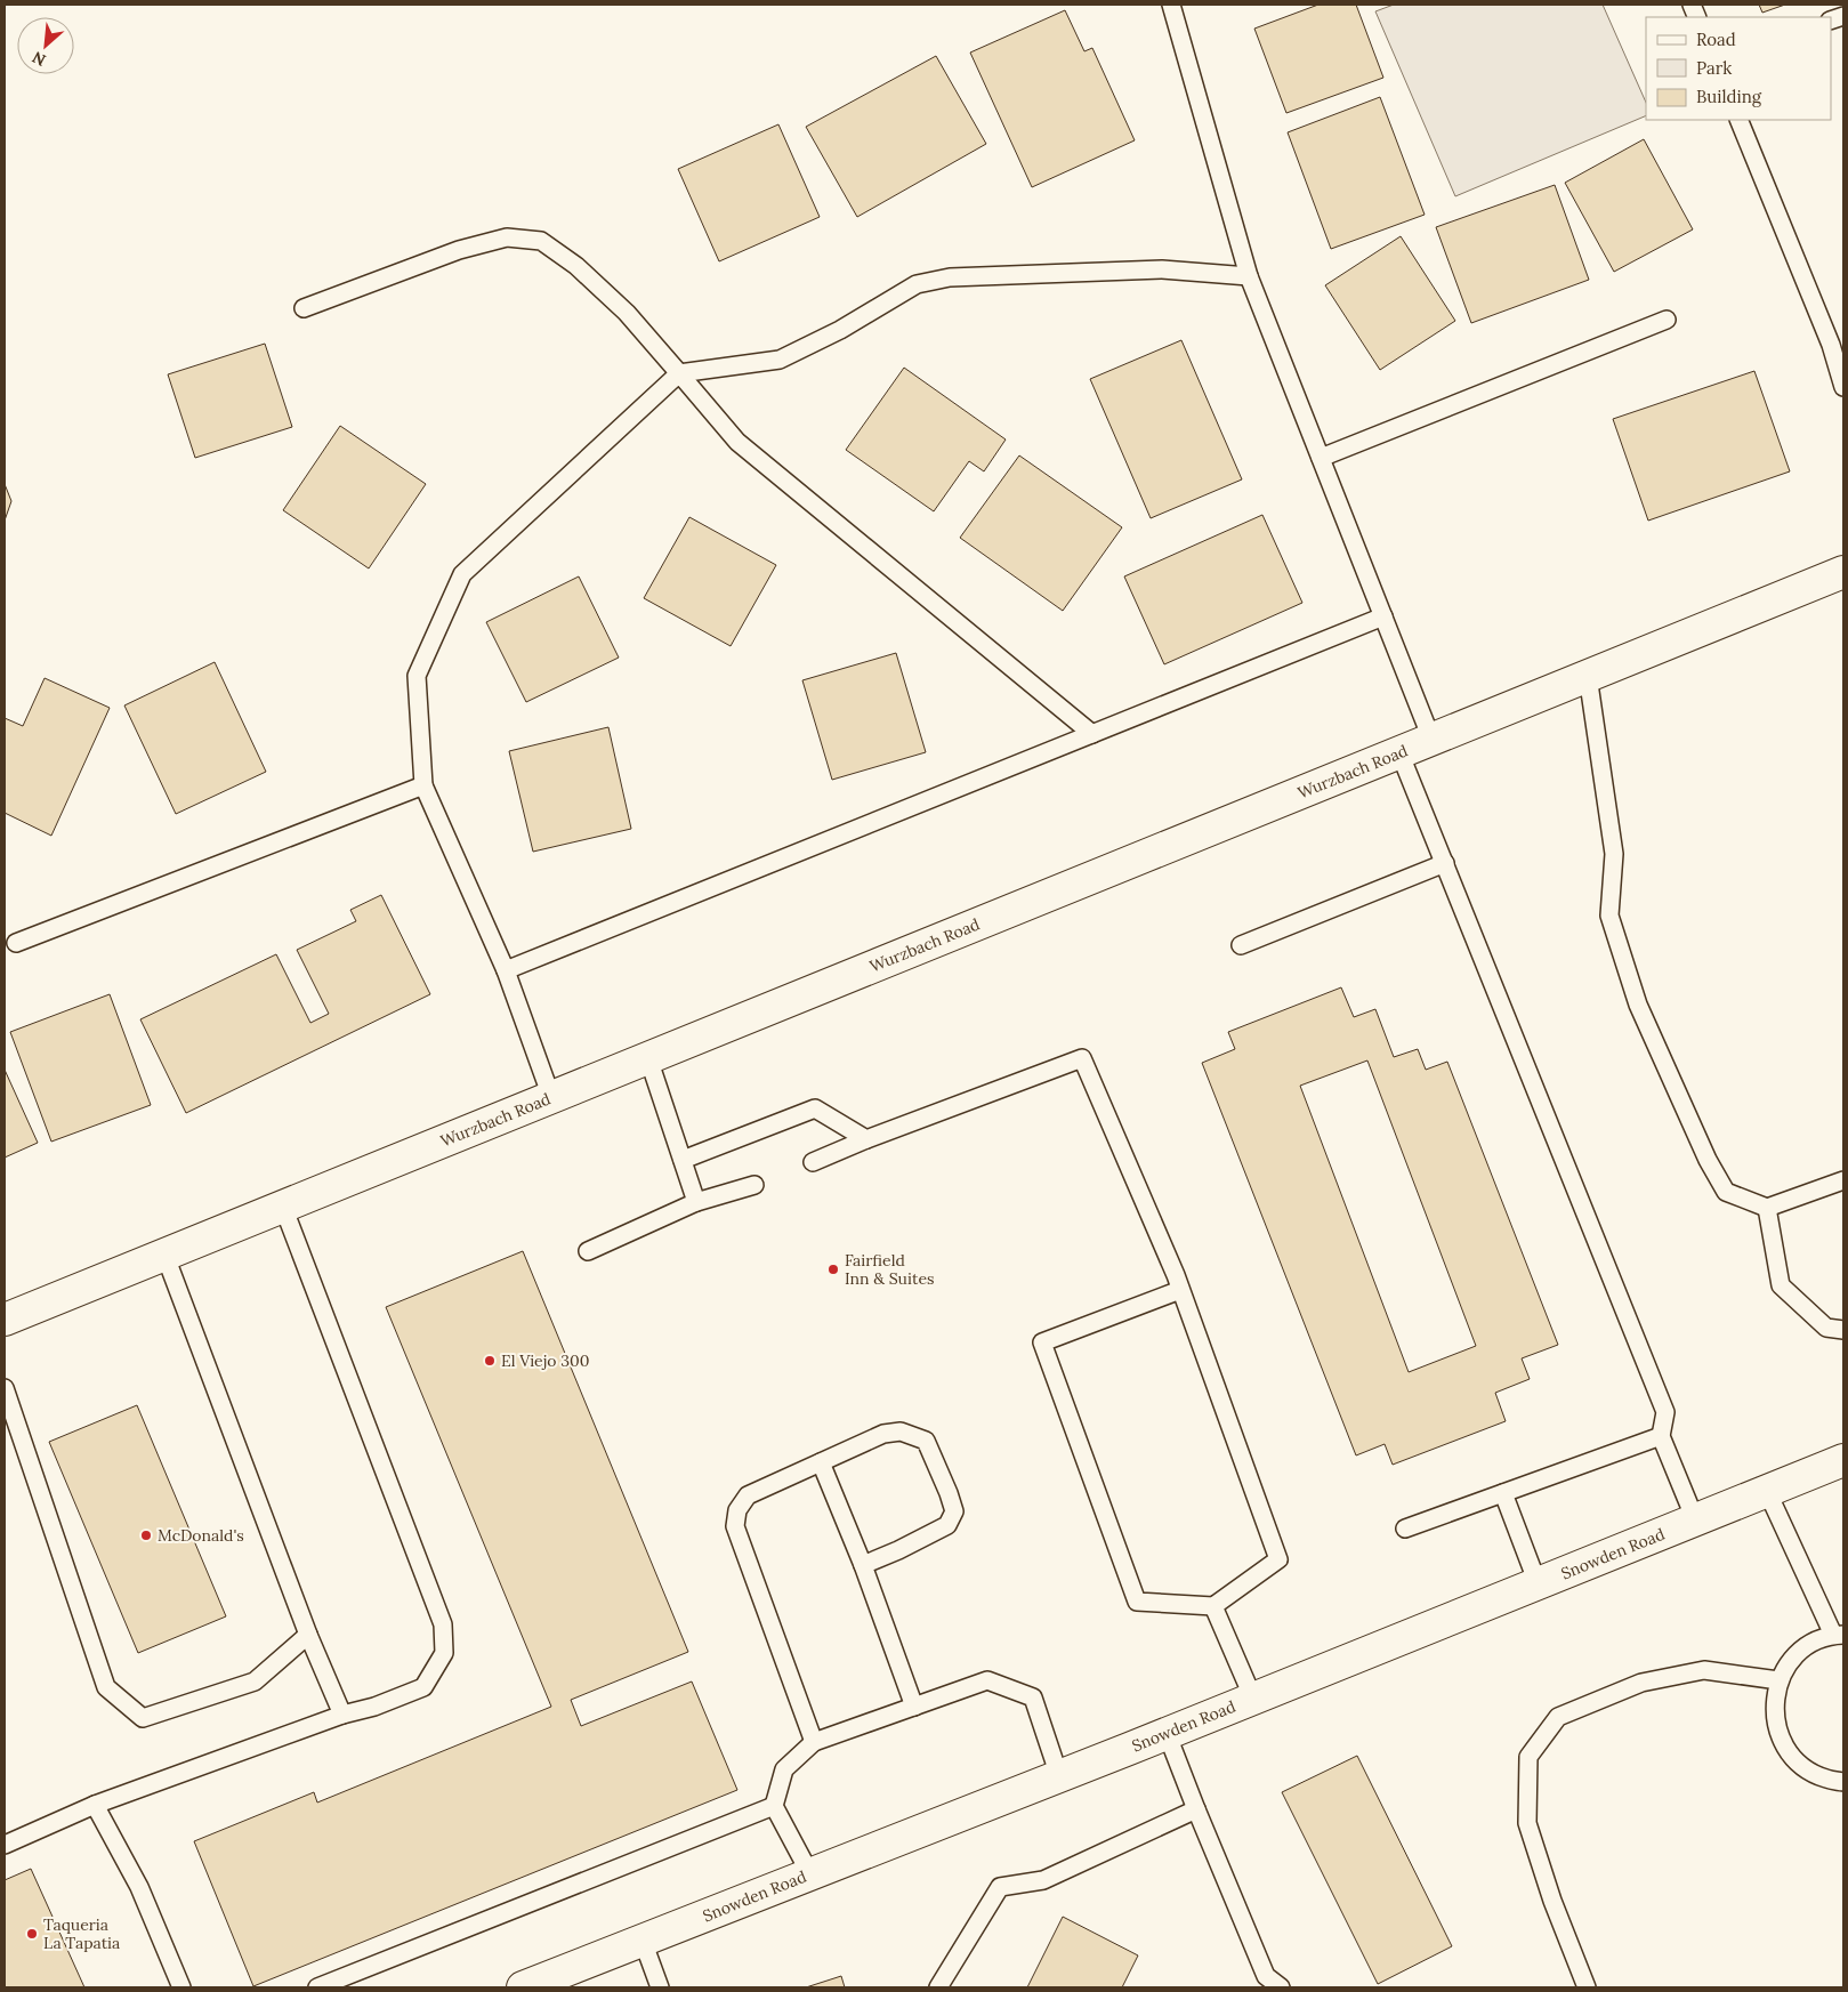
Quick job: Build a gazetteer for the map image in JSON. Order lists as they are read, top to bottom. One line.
{"streets":{"main road":["Wurzbach Road","Snowden Road"]},"places":["Fairfield Inn & Suites","El Viejo 300","McDonald's","Taqueria La Tapatia"],"legend":["Road","Park","Building"],"north":"bottom left"}
